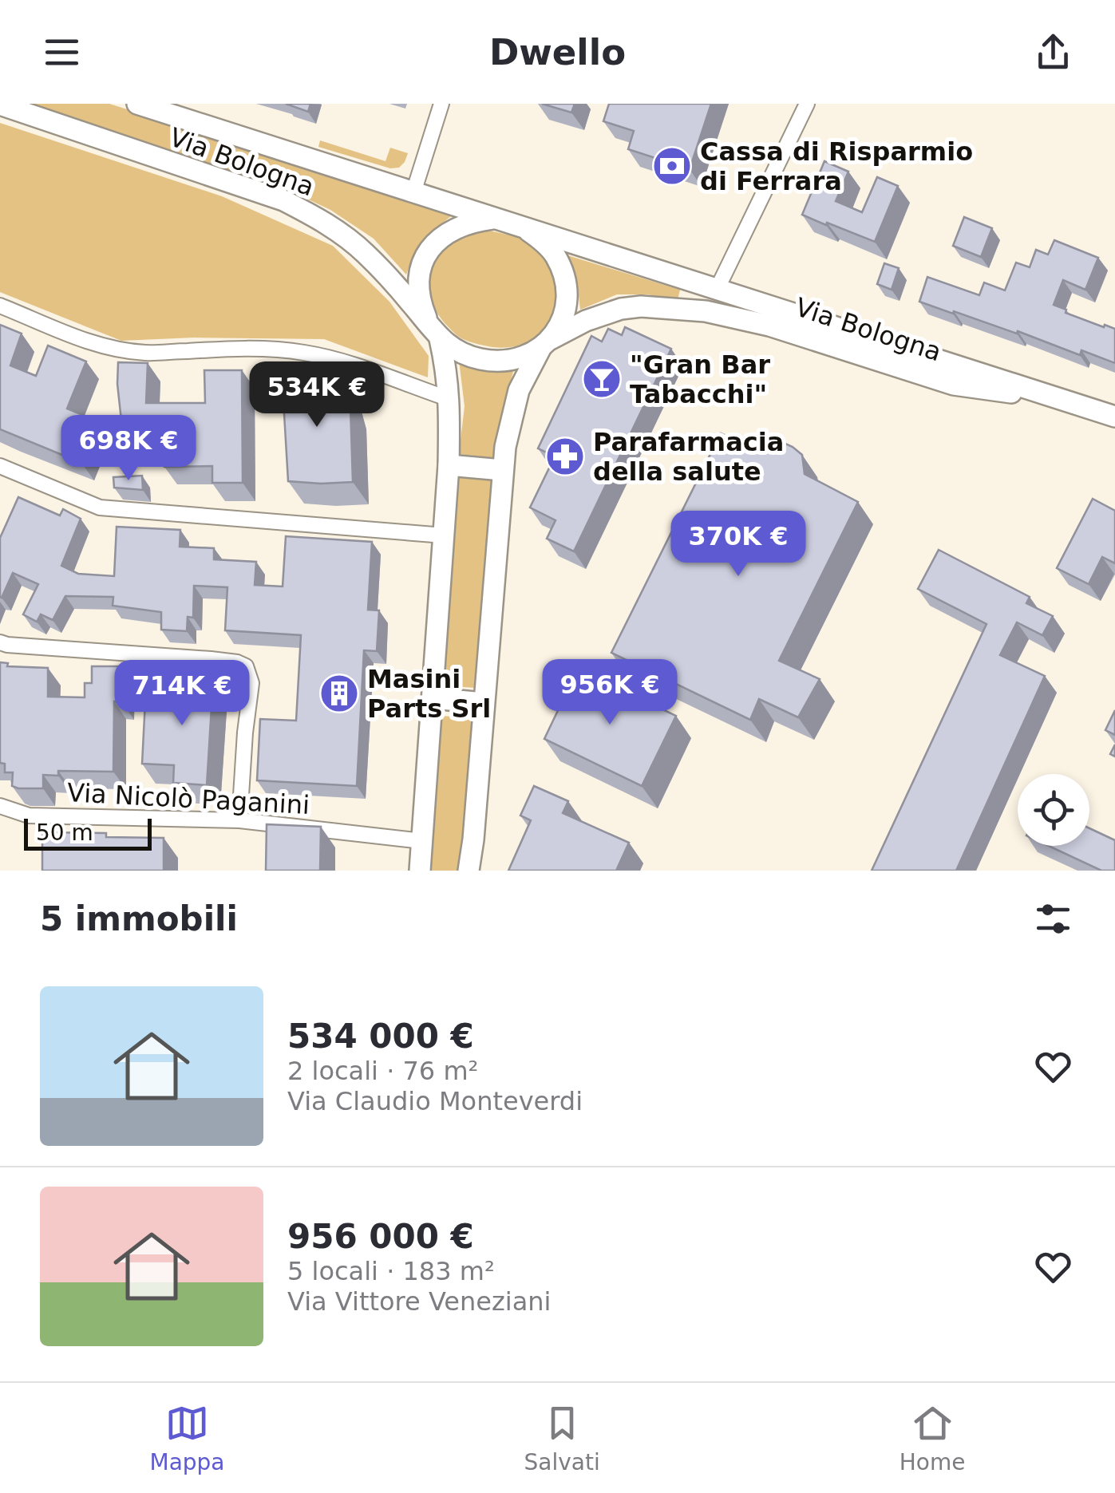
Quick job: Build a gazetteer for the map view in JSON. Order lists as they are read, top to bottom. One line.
{"streets":{"main road":["Via Bologna"],"street":["Via Nicolò Paganini"]},"places":{"bank":["Cassa di Risparmio di Ferrara"],"bar":["\"Gran Bar Tabacchi\""],"pharmacy":["Parafarmacia della salute"],"building":["Masini Parts Srl"]},"scale_bar":"50 m","page":{"header":"Dwello","price":["534K €","698K €","370K €","956K €","714K €"],"scale":"50 m","heading":"5 immobili","list":[{"name":"534 000 €","note":"2 locali · 76 m² · Via Claudio Monteverdi"},{"name":"956 000 €","note":"5 locali · 183 m² · Via Vittore Veneziani"}],"tabs":["Mappa","Salvati","Home"]}}
